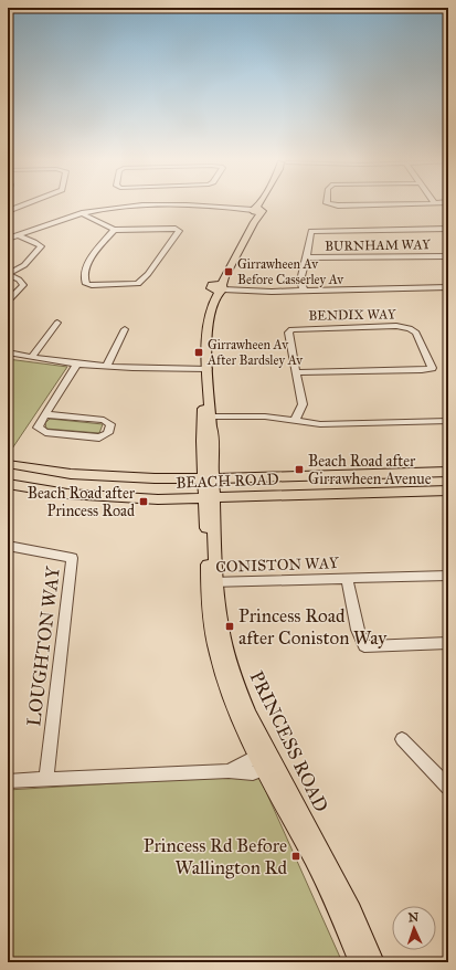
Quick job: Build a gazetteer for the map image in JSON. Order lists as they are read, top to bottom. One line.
{"streets":{"main road":["BEACH ROAD","PRINCESS ROAD"],"street":["BURNHAM WAY","BENDIX WAY","CONISTON WAY","LOUGHTON WAY"]},"crossings":[["BEACH ROAD","PRINCESS ROAD"],["CONISTON WAY","PRINCESS ROAD"]],"places":{"transit":["Girrawheen Av Before Casserley Av","Girrawheen Av After Bardsley Av","Beach Road after Girrawheen Avenue","Beach Road after Princess Road","Princess Road after Coniston Way","Princess Rd Before Wallington Rd"]},"north":"top"}
